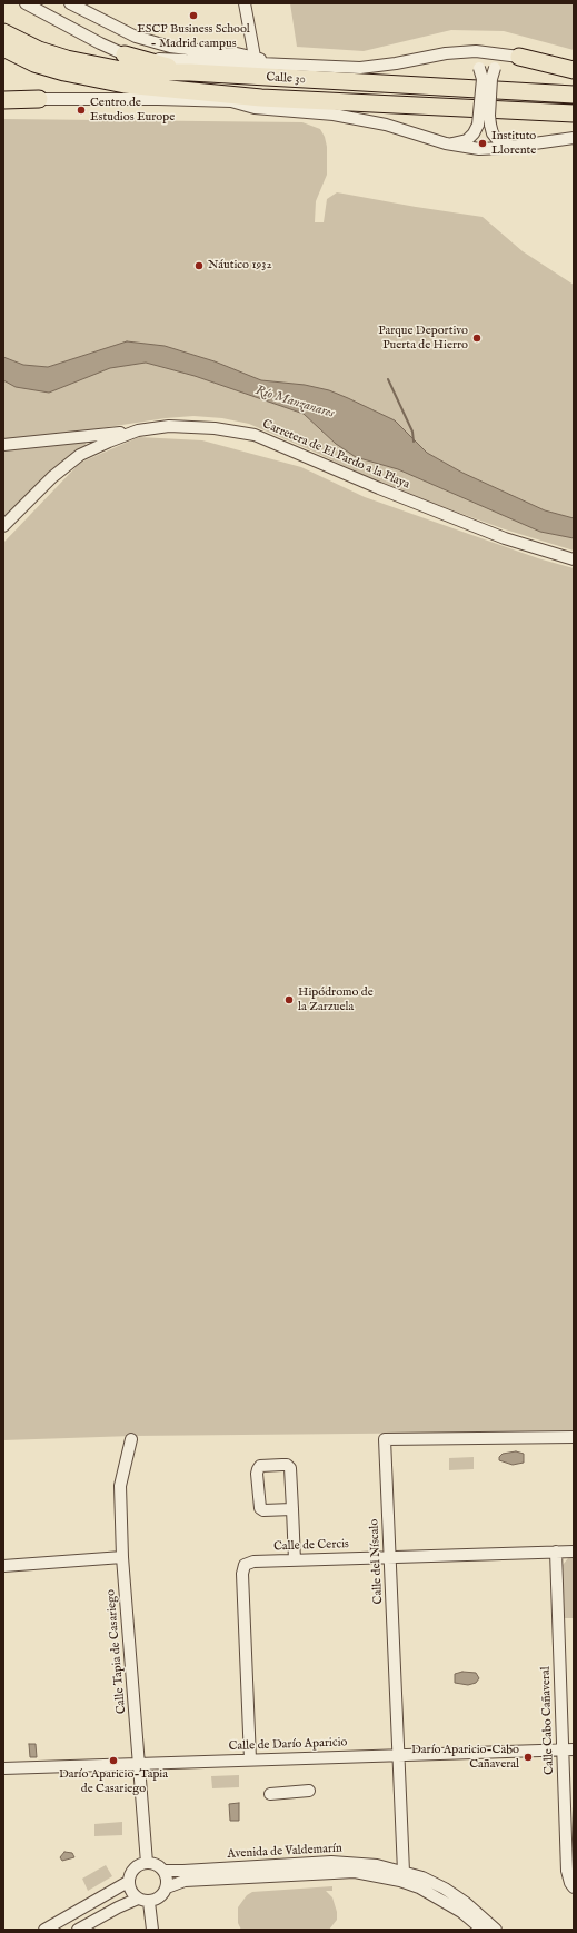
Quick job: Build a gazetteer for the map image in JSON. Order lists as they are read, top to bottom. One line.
{"streets":{"highway":["Calle 30"],"street":["Carretera de El Pardo a la Playa","Calle de Cercis","Calle del Níscalo","Calle Tapia de Casariego","Calle Cabo Cañaveral","Calle de Darío Aparicio","Avenida de Valdemarín"]},"crossings":[["Calle de Cercis","Calle del Níscalo"],["Calle de Cercis","Calle Cabo Cañaveral"],["Calle de Cercis","Calle de Darío Aparicio"],["Calle del Níscalo","Calle de Darío Aparicio"],["Calle del Níscalo","Avenida de Valdemarín"],["Calle Tapia de Casariego","Calle de Darío Aparicio"],["Calle Tapia de Casariego","Avenida de Valdemarín"],["Calle Cabo Cañaveral","Calle de Darío Aparicio"]],"water":["Río Manzanares"],"places":["ESCP Business School - Madrid campus","Centro de Estudios Europe","Instituto Llorente","Náutico 1932","Parque Deportivo Puerta de Hierro","Hipódromo de la Zarzuela","Darío Aparicio-Cabo Cañaveral","Darío Aparicio-Tapia de Casariego"]}
